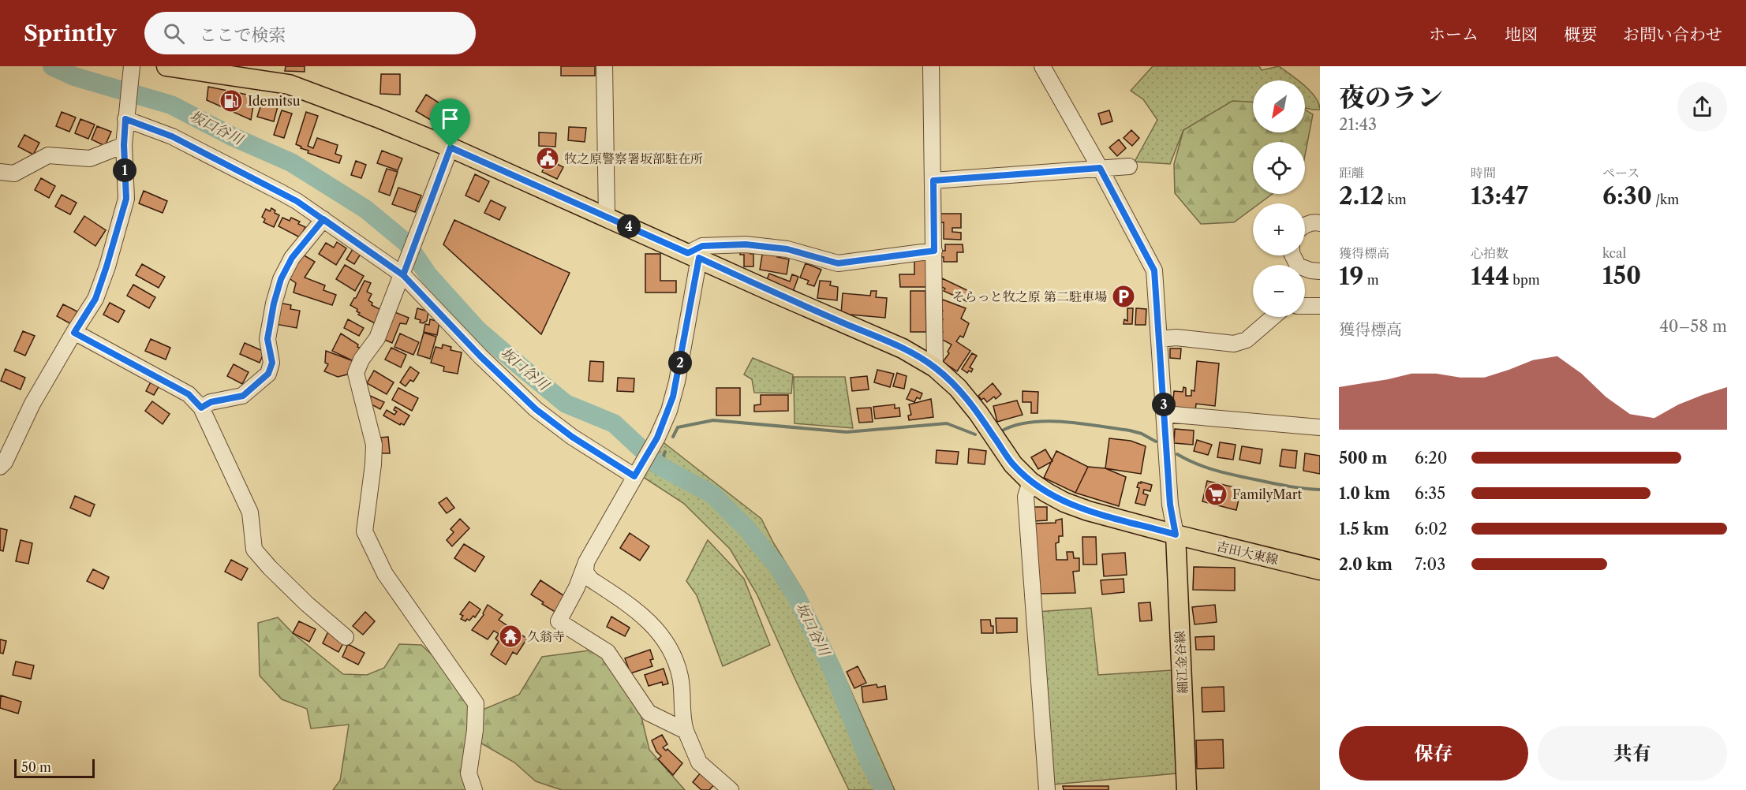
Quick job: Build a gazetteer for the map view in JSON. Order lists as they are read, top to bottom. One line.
{"streets":{"main road":["吉田大東線","細江金谷線"]},"crossings":[["吉田大東線","細江金谷線"]],"water":["坂口谷川"],"places":{"fuel station":["Idemitsu"],"public building":["牧之原警察署坂部駐在所"],"parking":["そらっと牧之原 第二駐車場"],"supermarket":["FamilyMart"],"temple":["久翁寺"]},"scale_bar":"50 m","north":"bottom left","page":{"header":"Sprintly","search":"ここで検索","nav":["ホーム","地図","概要","お問い合わせ"],"heading":["夜のラン","21:43"],"map_buttons":["+","−"],"stats":[["距離","2.12 km"],["時間","13:47"],["ペース","6:30 /km"],["獲得標高","19 m"],["心拍数","144 bpm"],["kcal","150"]],"pins":["1","4","2","3"],"chart":["獲得標高","40–58 m"],"list":[{"name":"500 m","note":"6:20"},{"name":"1.0 km","note":"6:35"},{"name":"1.5 km","note":"6:02"},{"name":"2.0 km","note":"7:03"}],"buttons":["保存","共有"],"scale":"50 m"}}
